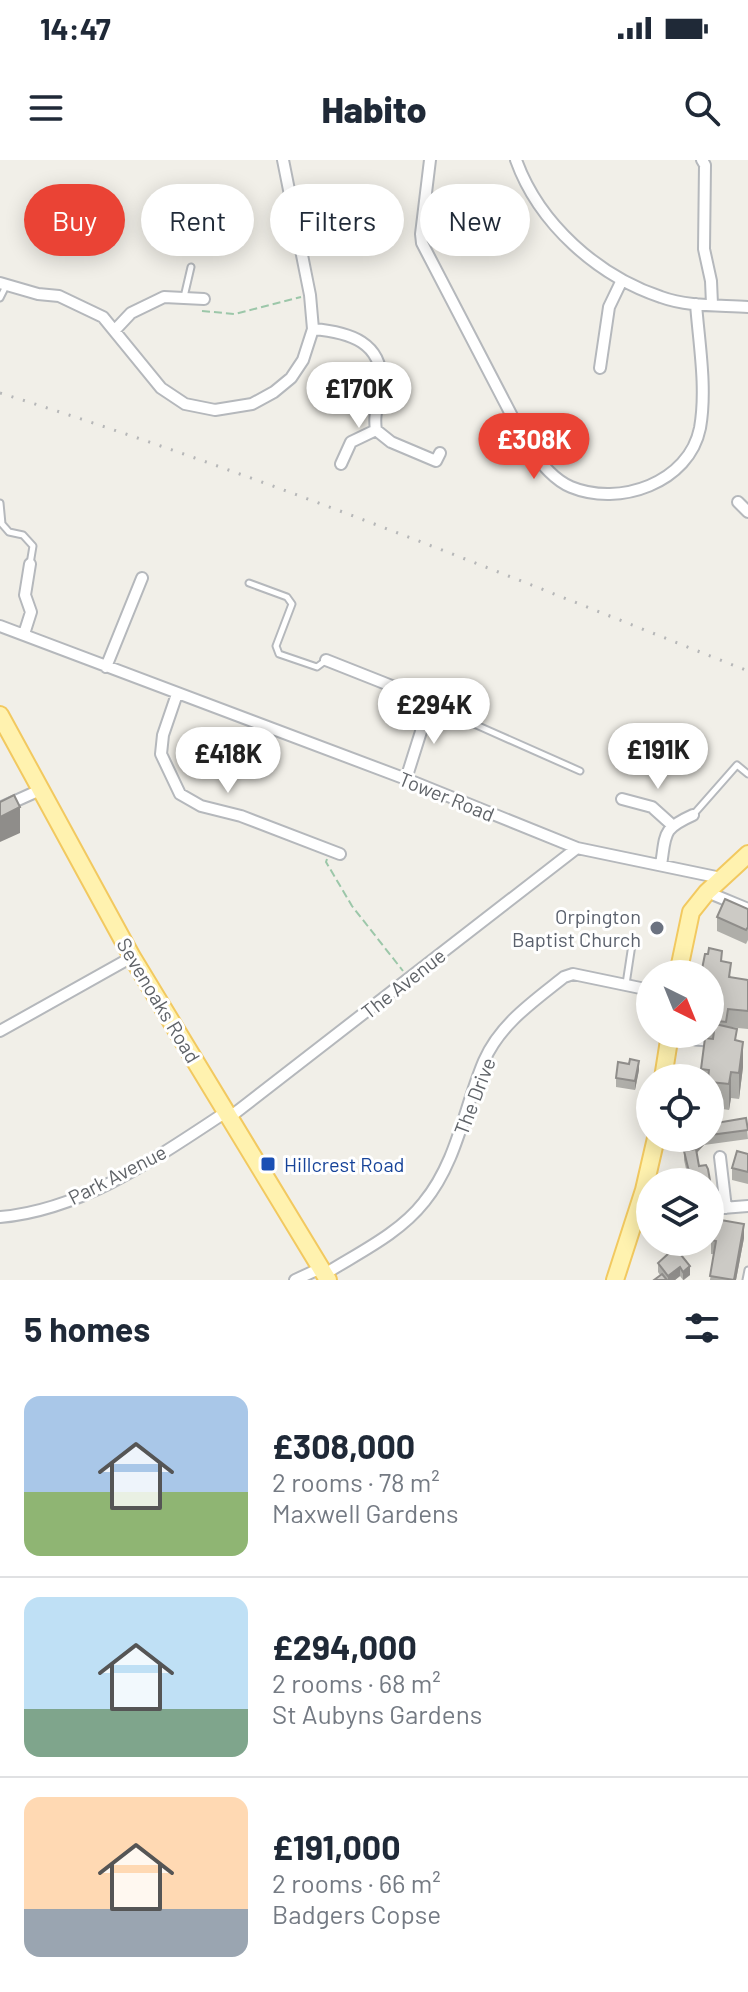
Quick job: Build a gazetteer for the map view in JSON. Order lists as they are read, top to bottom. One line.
{"streets":{"main road":["Sevenoaks Road"],"street":["Tower Road","The Avenue","The Drive","Park Avenue"]},"crossings":[["Tower Road","The Avenue"],["The Avenue","Sevenoaks Road"],["The Avenue","Park Avenue"],["Sevenoaks Road","The Drive"],["Sevenoaks Road","Park Avenue"]],"places":{"other":["Orpington Baptist Church"],"transit":["Hillcrest Road"]},"north":"bottom right","page":{"status":"14:47","header":"Habito","chip":["Buy","Rent","Filters","New"],"price":["£170K","£308K","£294K","£191K","£418K"],"heading":"5 homes","list":[{"name":"£308,000","note":"2 rooms · 78 m² · Maxwell Gardens"},{"name":"£294,000","note":"2 rooms · 68 m² · St Aubyns Gardens"},{"name":"£191,000","note":"2 rooms · 66 m² · Badgers Copse"}]}}
